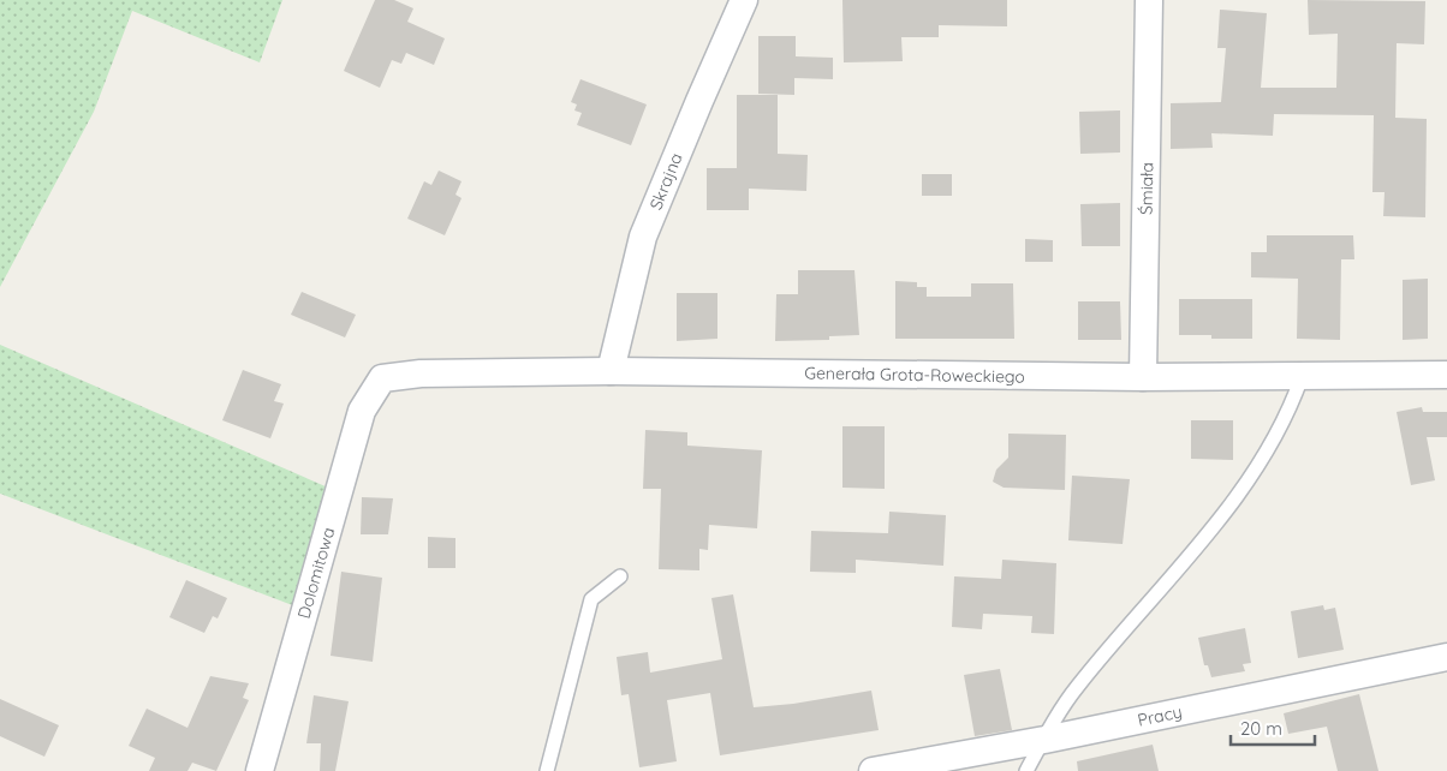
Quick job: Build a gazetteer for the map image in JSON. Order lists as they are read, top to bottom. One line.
{"streets":{"street":["Skrajna","Śmiała","Generała Grota-Roweckiego","Dolomitowa","Pracy"]},"crossings":[["Skrajna","Generała Grota-Roweckiego"],["Śmiała","Generała Grota-Roweckiego"],["Generała Grota-Roweckiego","Dolomitowa"]],"scale_bar":"20 m"}
